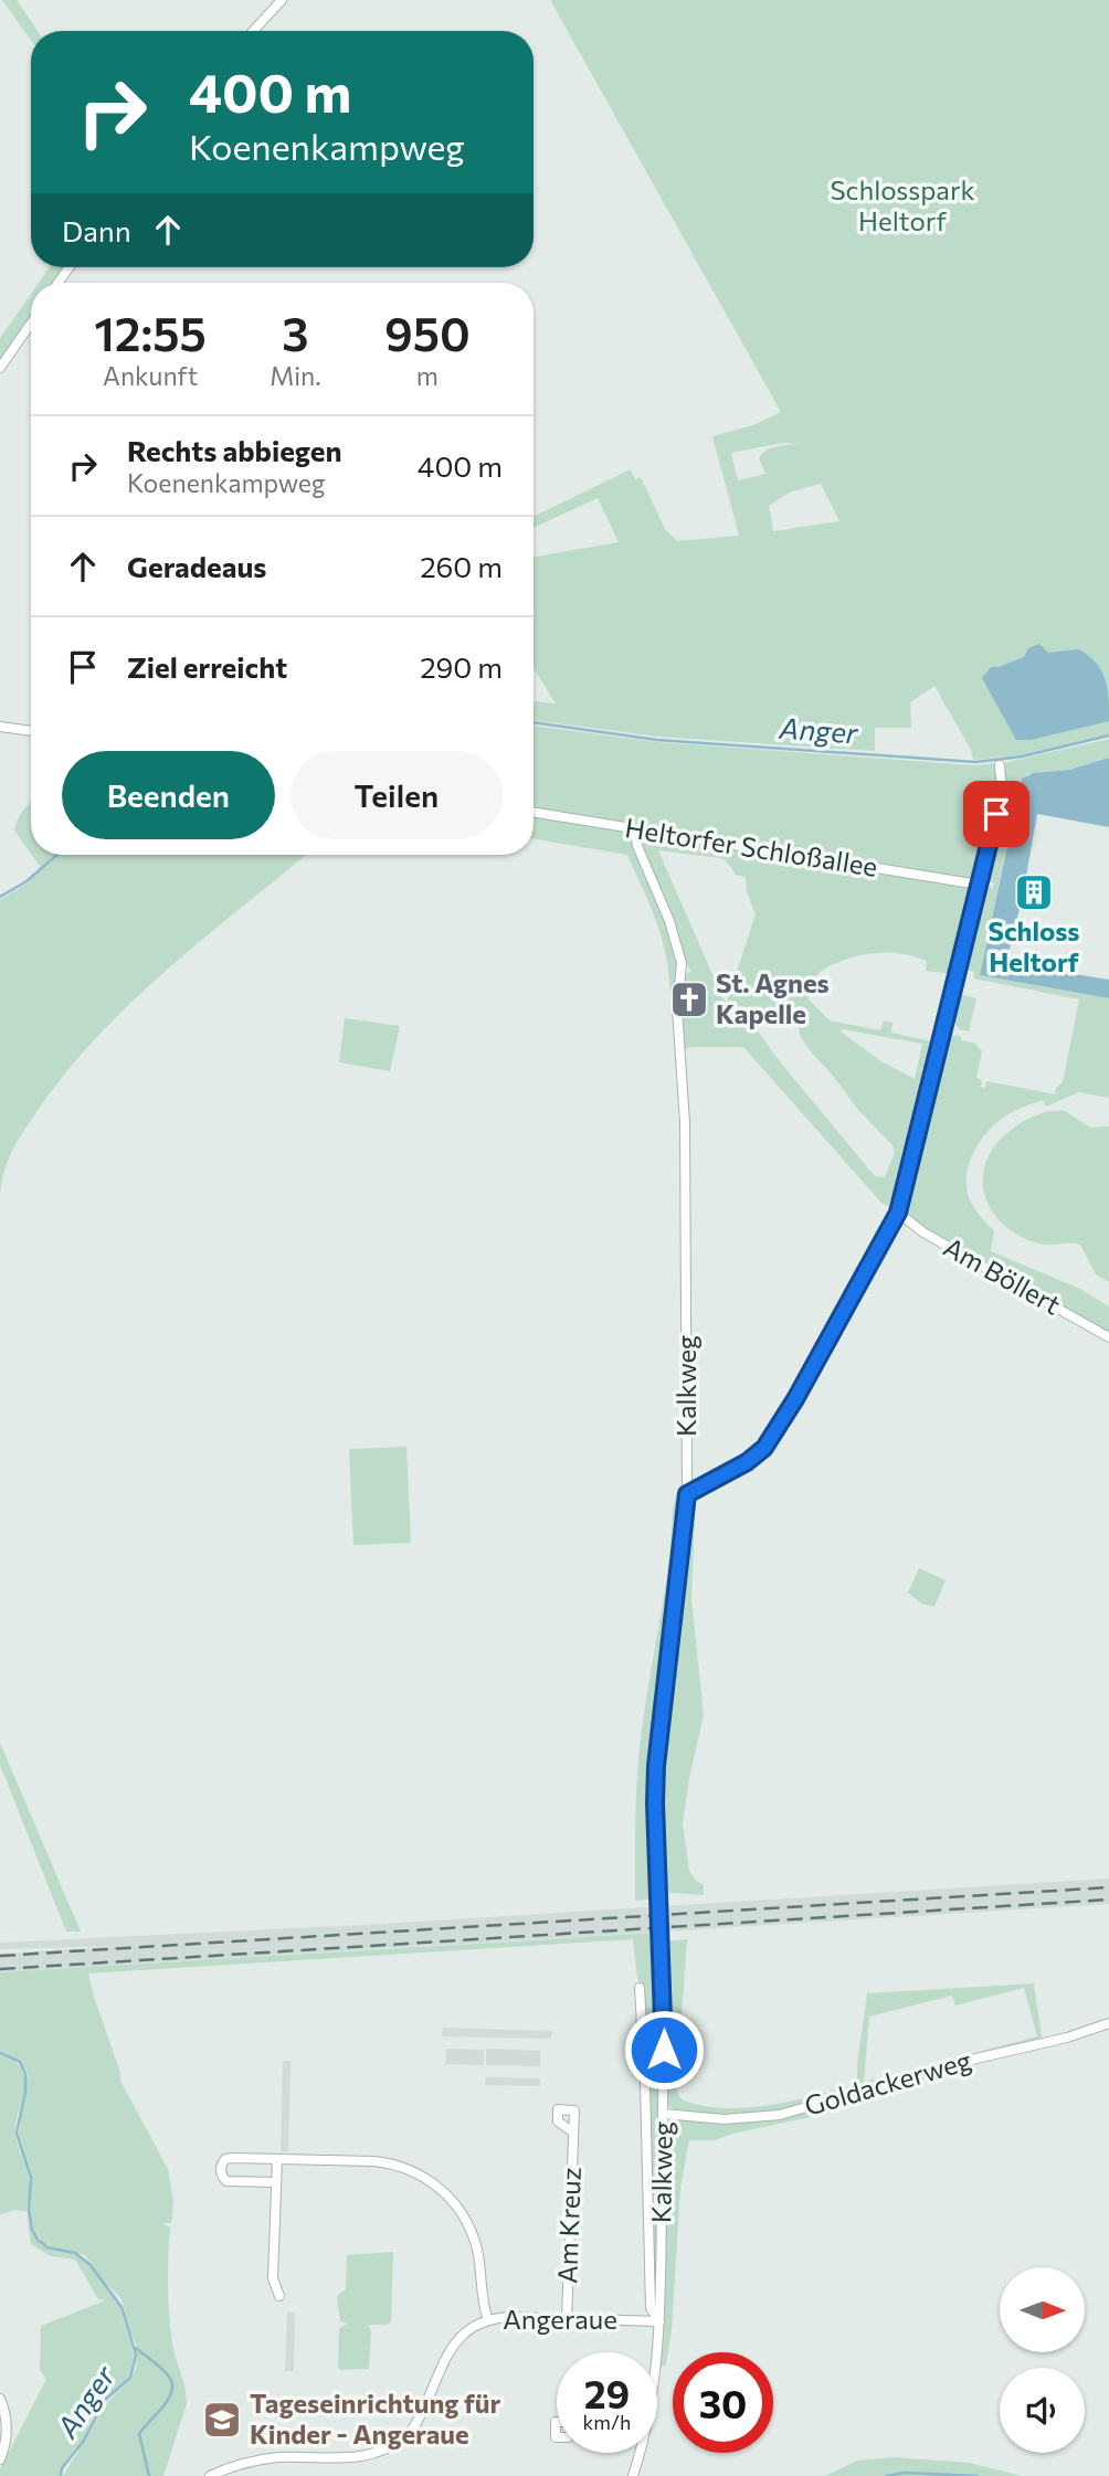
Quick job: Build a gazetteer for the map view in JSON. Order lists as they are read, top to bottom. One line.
{"streets":{"street":["Heltorfer Schloßallee","Am Böllert","Kalkweg","Goldackerweg","Am Kreuz","Angeraue"]},"crossings":[["Heltorfer Schloßallee","Kalkweg"],["Kalkweg","Goldackerweg"],["Kalkweg","Angeraue"],["Am Kreuz","Angeraue"]],"water":["Anger"],"parks":["Schlosspark Heltorf"],"places":{"building":["Schloss Heltorf"],"church":["St. Agnes Kapelle"],"school or university":["Tageseinrichtung für Kinder - Angeraue"]},"north":"right","page":{"turn":["400 m","Koenenkampweg"],"then":"Dann","eta":["12:55","Ankunft","3","Min.","950","m"],"list":[{"name":"Rechts abbiegen","note":"Koenenkampweg","value":"400 m"},{"name":"Geradeaus","value":"260 m"},{"name":"Ziel erreicht","value":"290 m"}],"buttons":["Beenden","Teilen"],"speed":"29 km/h","limit":"30"}}
